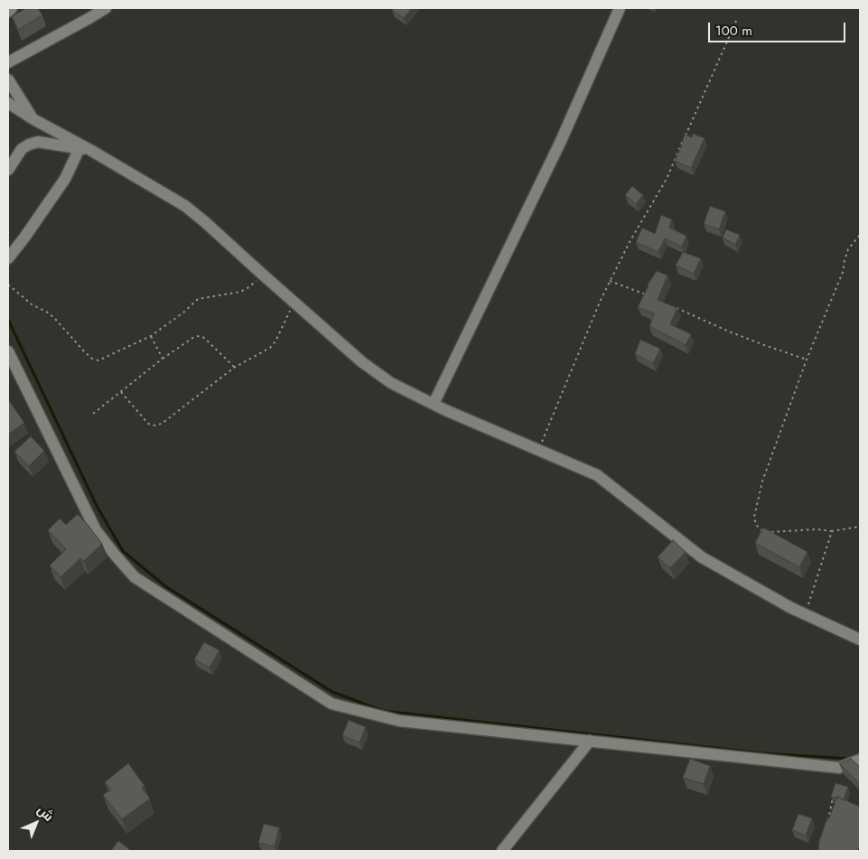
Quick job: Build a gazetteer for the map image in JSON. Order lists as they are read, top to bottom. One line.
{"scale_bar":"100 m","north":"top right"}
